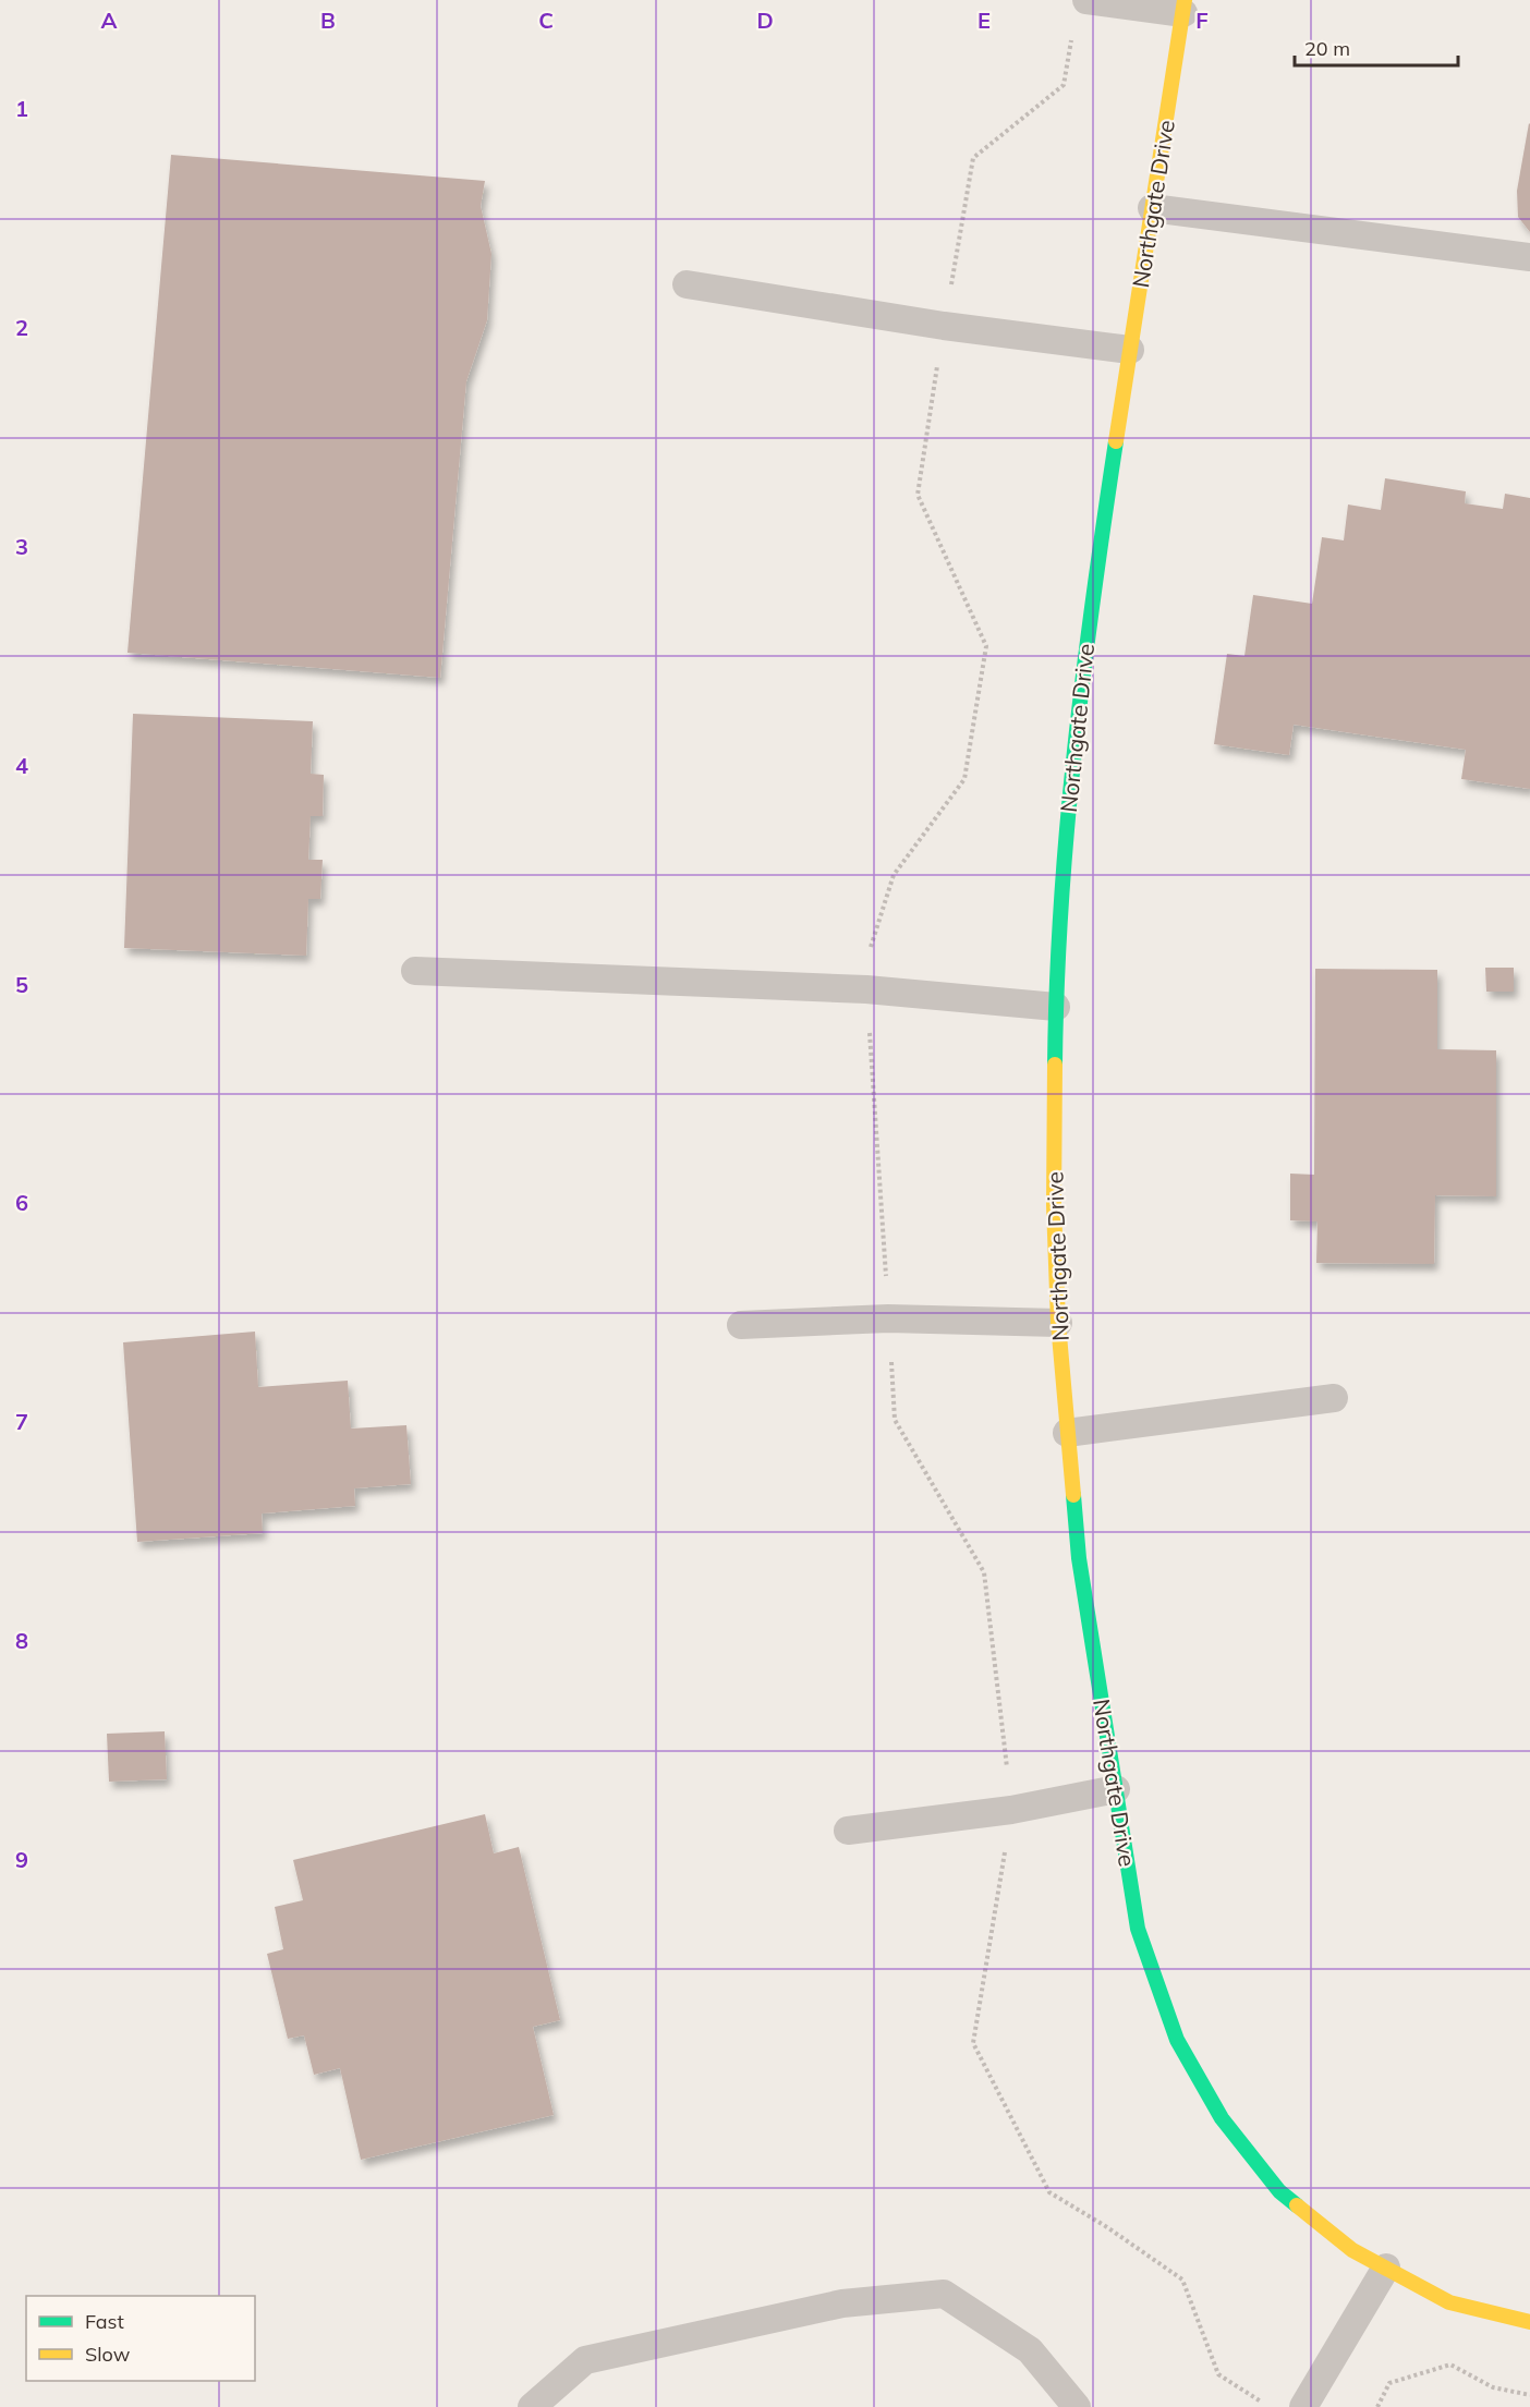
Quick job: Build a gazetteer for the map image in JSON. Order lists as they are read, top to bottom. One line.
{"streets":{"street":["Northgate Drive"]},"legend":["Fast","Slow"],"scale_bar":"20 m","grid":{"columns":["A","B","C","D","E","F"],"rows":["1","2","3","4","5","6","7","8","9"]}}
